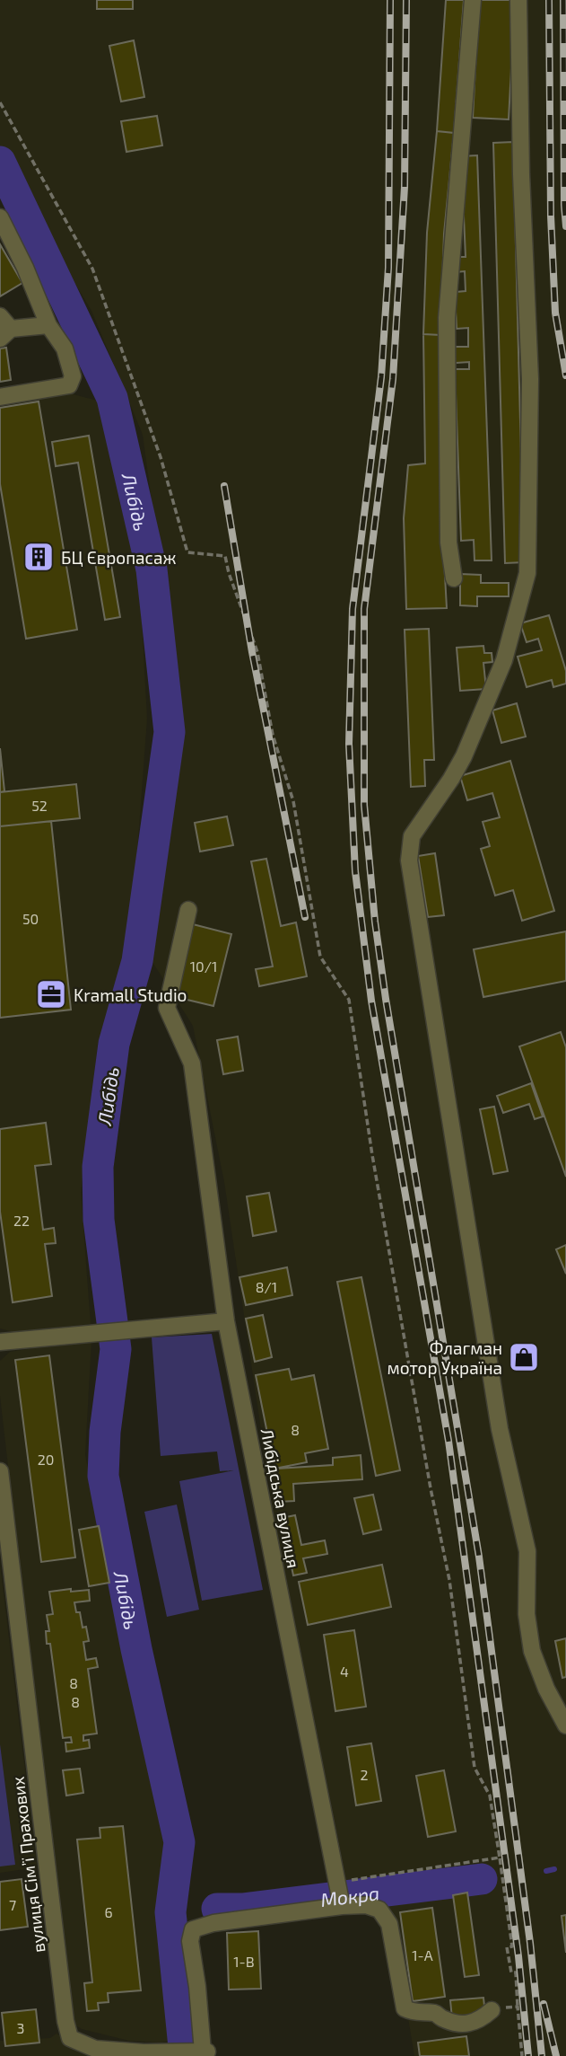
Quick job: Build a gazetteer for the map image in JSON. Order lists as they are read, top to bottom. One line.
{"streets":{"street":["Либідська вулиця","вулиця Сімʼї Прахових"]},"crossings":[["Либідська вулиця","вулиця Сімʼї Прахових"]],"water":["Либідь","Мокра"],"places":{"building":["БЦ Європасаж"],"office":["Kramall Studio"],"shop":["Флагман мотор Україна"]},"house_numbers":["52","50","10/1","22","8/1","8","20","4","8","8","2","7","6","1-А","1-В","3"]}
